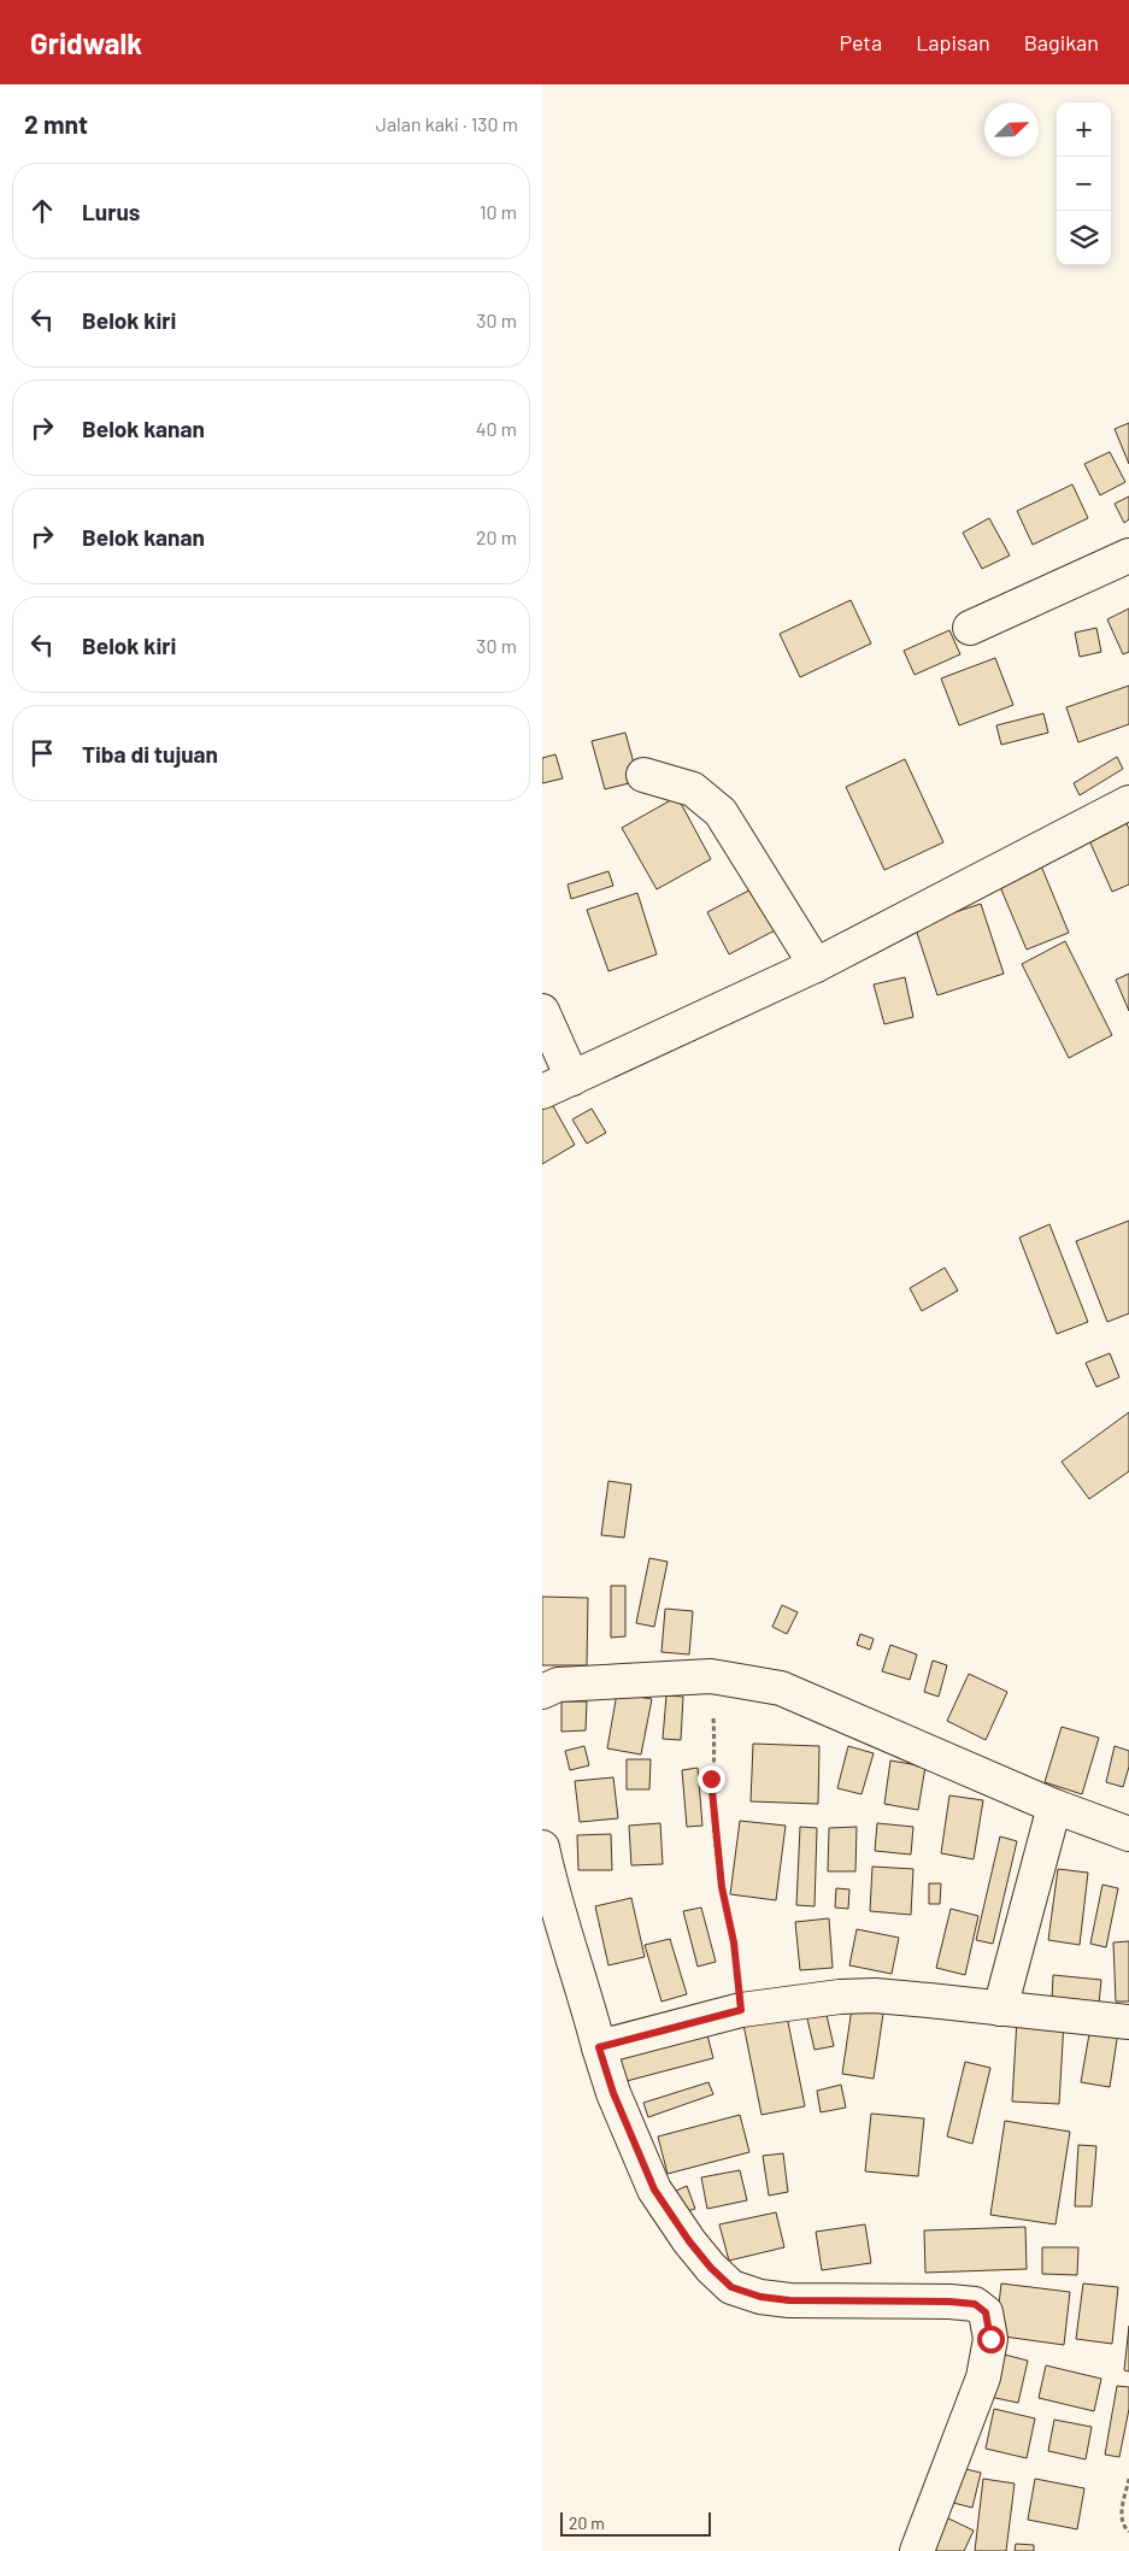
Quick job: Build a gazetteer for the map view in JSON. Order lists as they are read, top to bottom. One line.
{"scale_bar":"20 m","north":"top right","page":{"header":"Gridwalk","nav":["Peta","Lapisan","Bagikan"],"heading":["2 mnt","Jalan kaki · 130 m"],"map_buttons":["+","−"],"list":[["Lurus","10 m"],["Belok kiri","30 m"],["Belok kanan","40 m"],["Belok kanan","20 m"],["Belok kiri","30 m"],"Tiba di tujuan"],"scale":"20 m"}}
